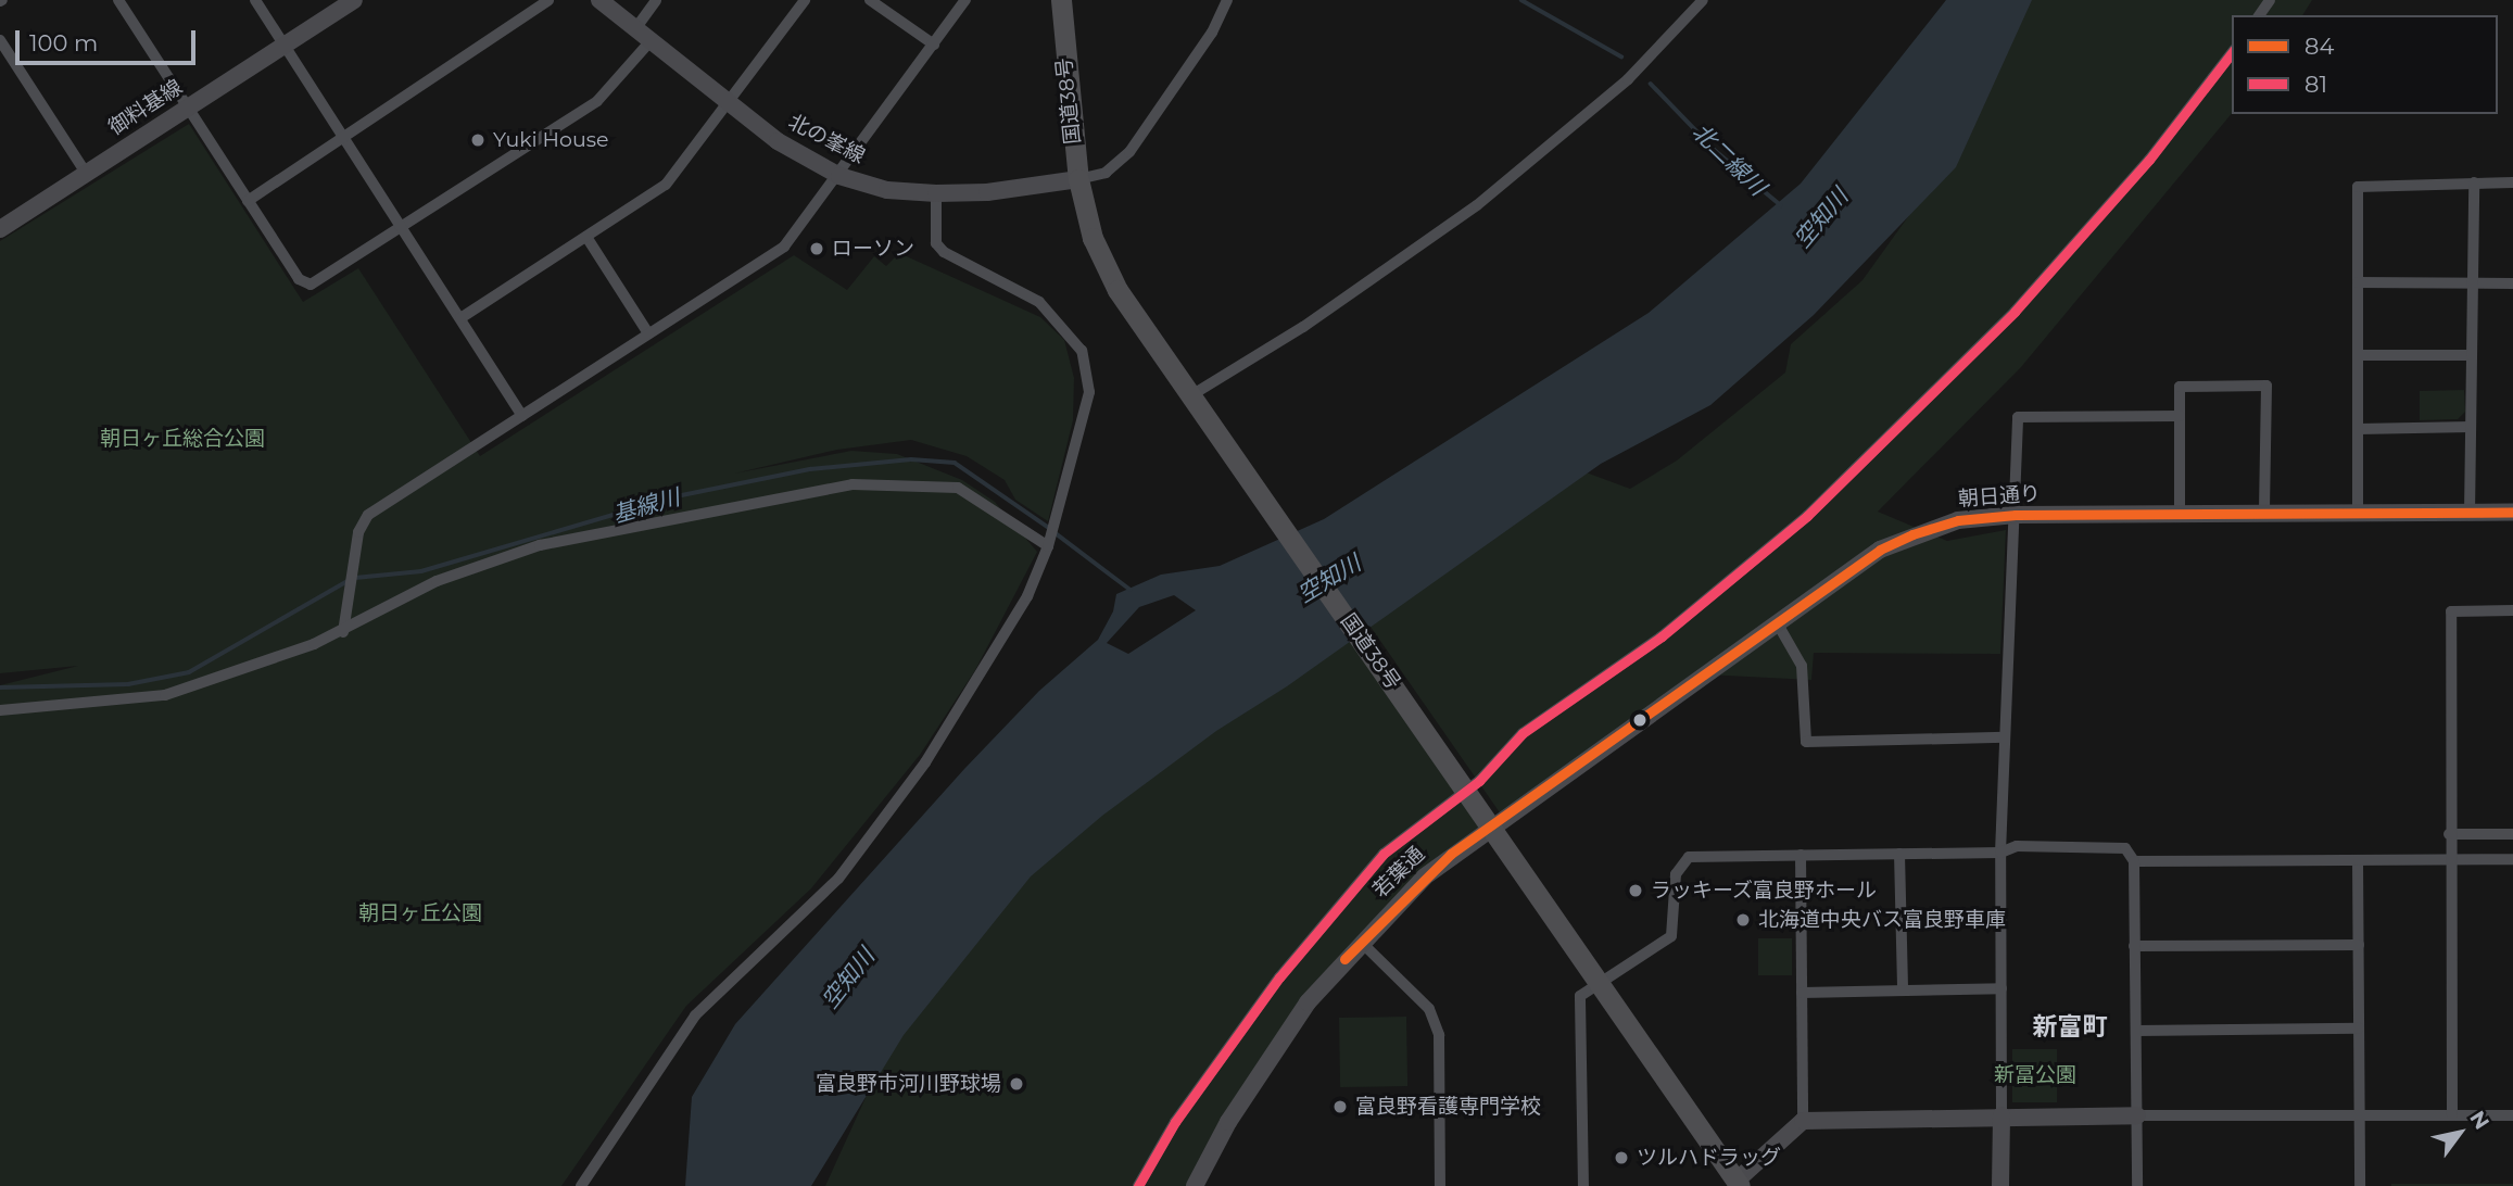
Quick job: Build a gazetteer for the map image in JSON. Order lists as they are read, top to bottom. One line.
{"streets":{"highway":["国道38号"],"street":["御料基線","北の峯線","朝日通り","若葉通"]},"crossings":[["国道38号","北の峯線"],["国道38号","朝日通り"],["国道38号","若葉通"],["朝日通り","若葉通"]],"districts":["新富町"],"water":["北二線川","空知川","基線川"],"parks":["朝日ヶ丘総合公園","朝日ヶ丘公園","新冨公園"],"places":["Yuki House","ローソン","ラッキーズ富良野ホール","北海道中央バス富良野車庫","富良野市河川野球場","富良野看護専門学校","ツルハドラッグ"],"lines":["transit line 81","transit line 84"],"legend":["84","81"],"scale_bar":"100 m","north":"top right"}
